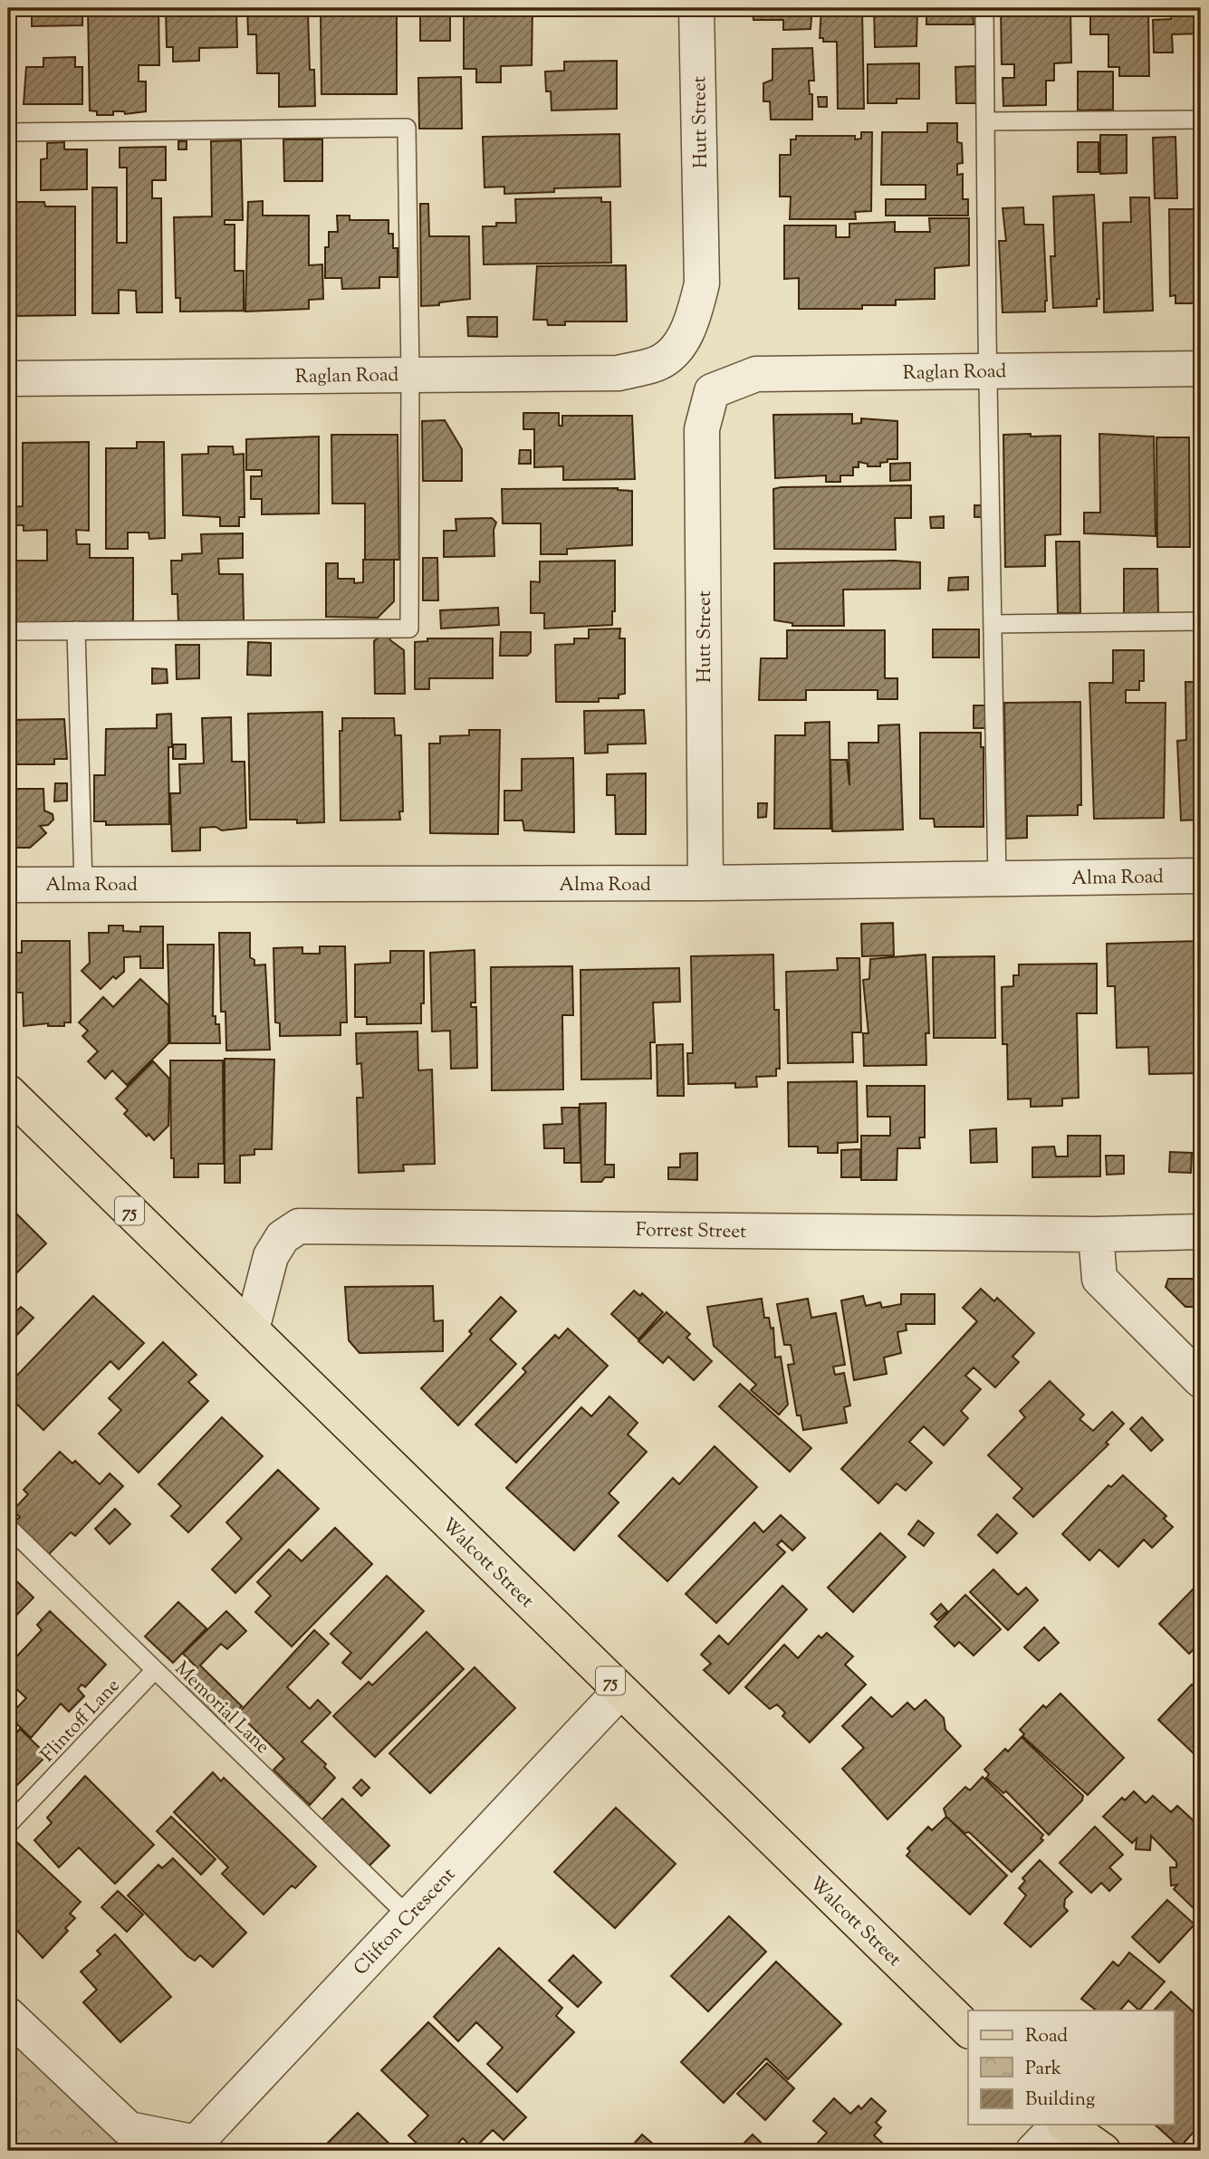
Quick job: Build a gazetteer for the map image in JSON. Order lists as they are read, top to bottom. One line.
{"streets":{"main road":["75","Walcott Street"],"street":["Hutt Street","Raglan Road","Alma Road","Forrest Street","Clifton Crescent"],"lane":["Memorial Lane","Flintoff Lane"]},"crossings":[["Hutt Street","Raglan Road"],["Hutt Street","Alma Road"],["Forrest Street","Walcott Street"],["Walcott Street","Clifton Crescent"],["Memorial Lane","Flintoff Lane"],["Memorial Lane","Clifton Crescent"]],"legend":["Road","Park","Building"]}
